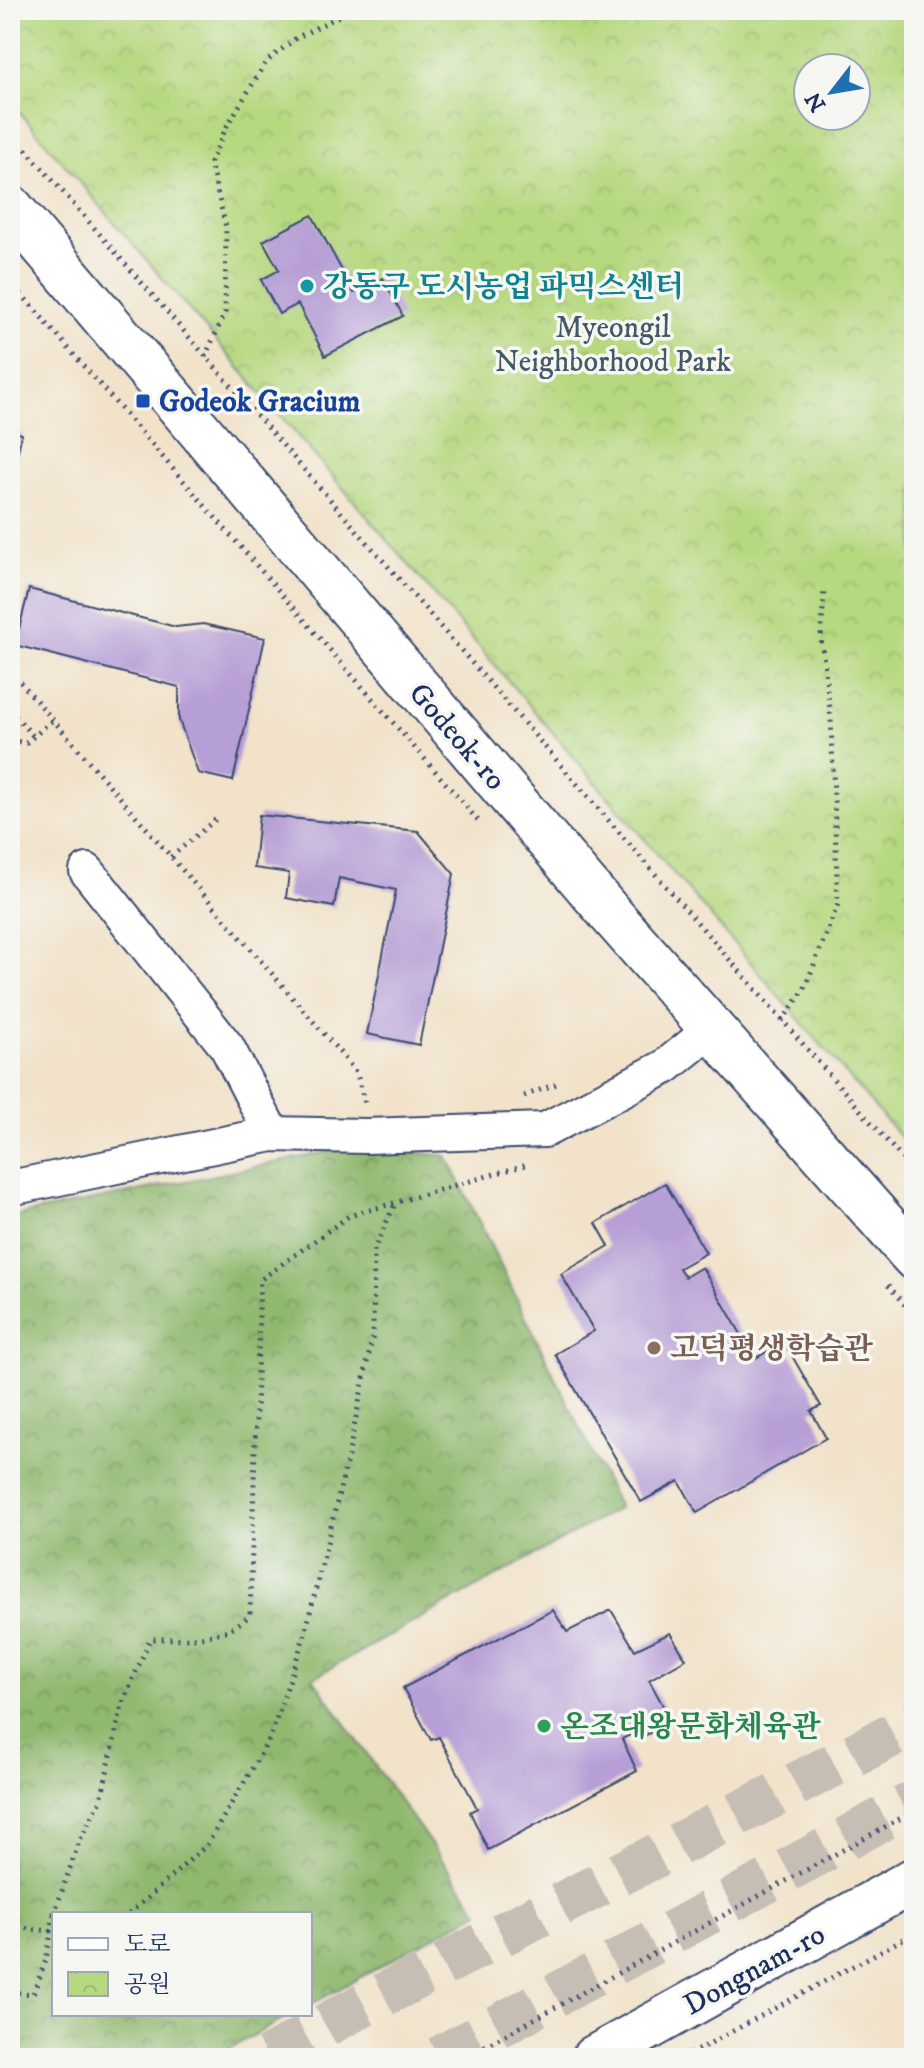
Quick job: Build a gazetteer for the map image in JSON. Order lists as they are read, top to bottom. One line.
{"streets":{"main road":["Godeok-ro","Dongnam-ro"]},"parks":["Myeongil Neighborhood Park"],"places":{"other":["강동구 도시농업 파믹스센터","고덕평생학습관","온조대왕문화체육관"],"transit":["Godeok Gracium"]},"legend":["도로","공원"],"north":"bottom left"}
